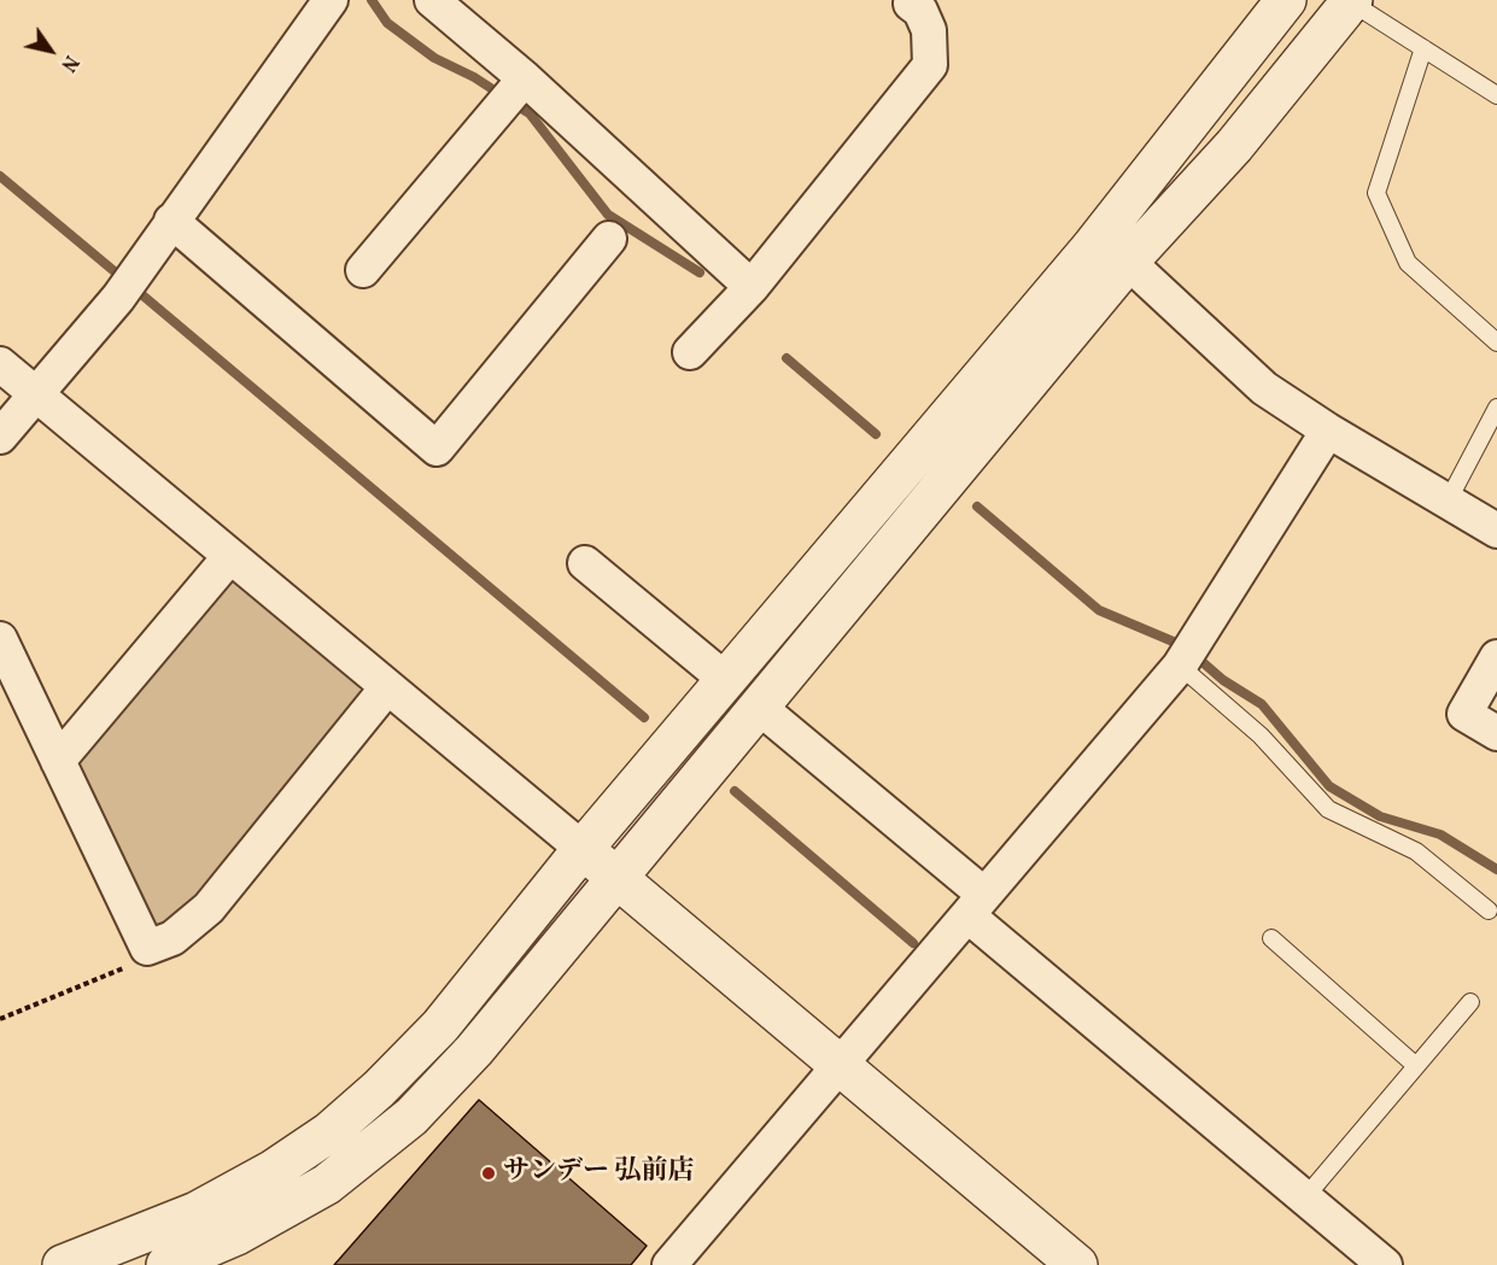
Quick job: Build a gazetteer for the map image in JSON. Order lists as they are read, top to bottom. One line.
{"places":["サンデー 弘前店"],"north":"bottom right"}
